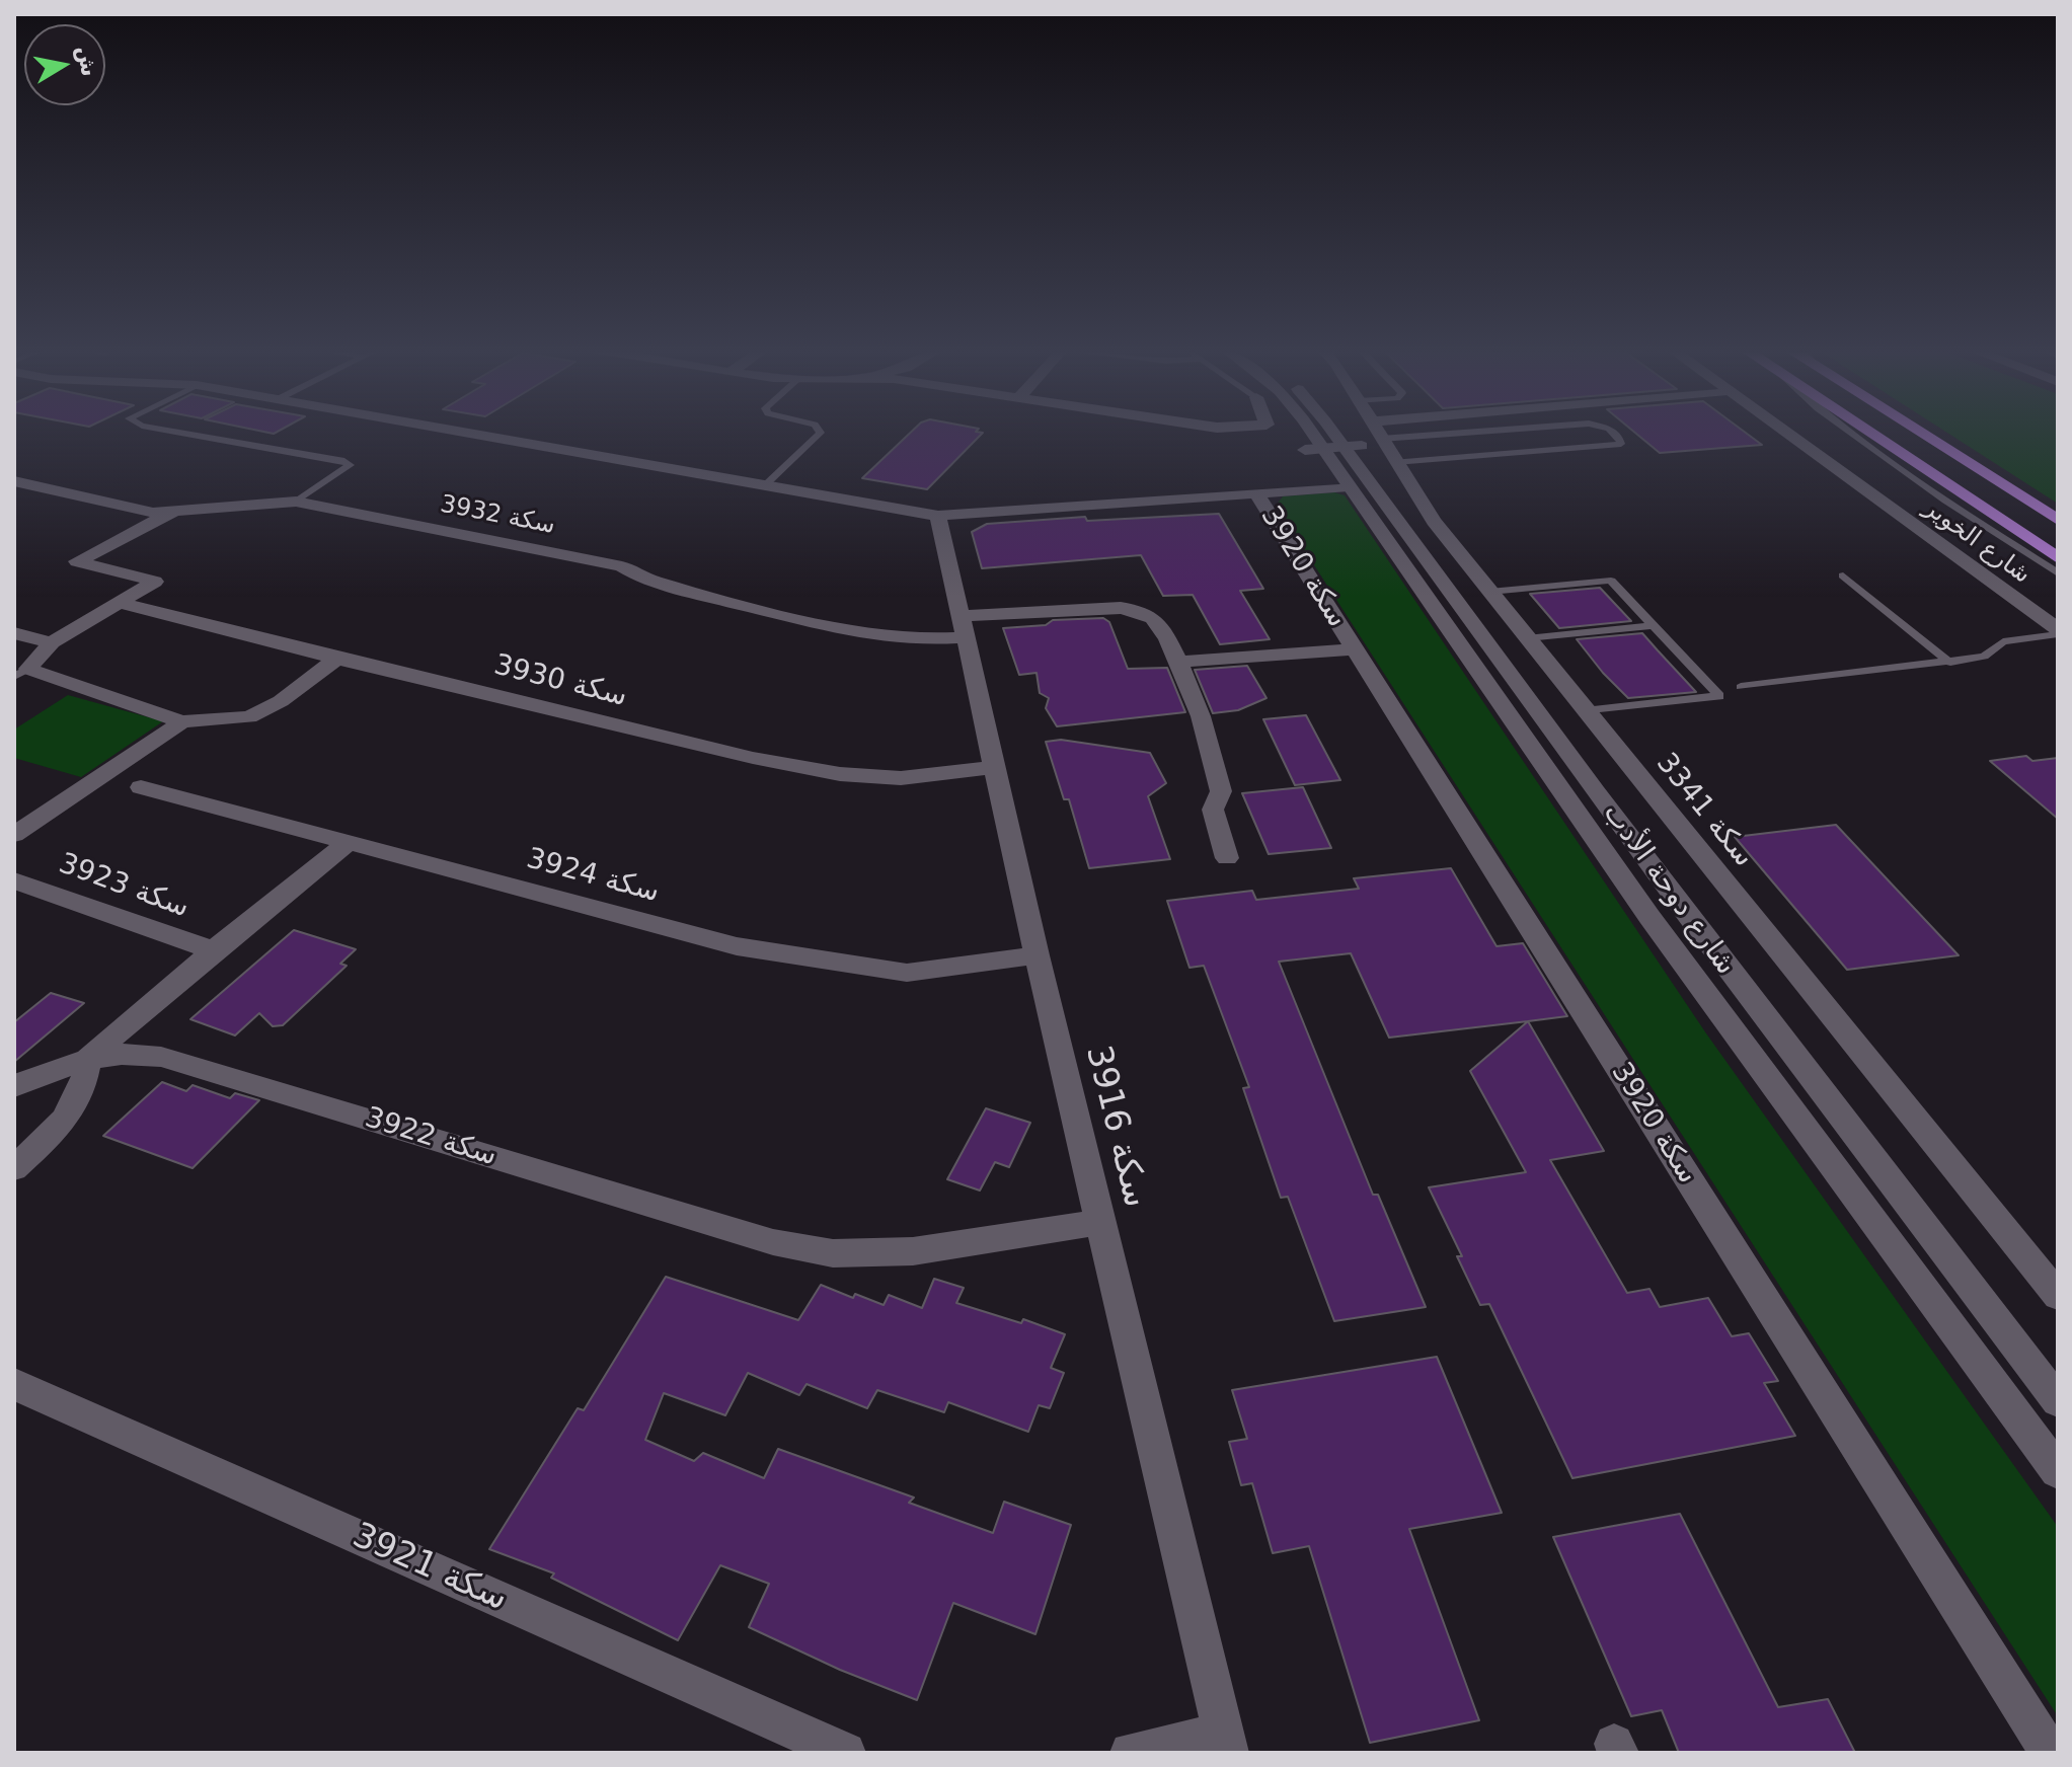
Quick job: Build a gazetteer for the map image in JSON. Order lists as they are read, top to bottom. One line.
{"streets":{"street":["سكة 3932","شارع الخوير","سكة 3920","سكة 3930","سكة 3341","سكة 3924","سكة 3923","شارع دوحة الأدب","سكة 3916","سكة 3922","سكة 3921"]},"crossings":[["سكة 3932","سكة 3916"],["سكة 3930","سكة 3916"],["سكة 3341","شارع دوحة الأدب"],["سكة 3924","سكة 3916"],["سكة 3916","سكة 3922"]],"north":"right"}
